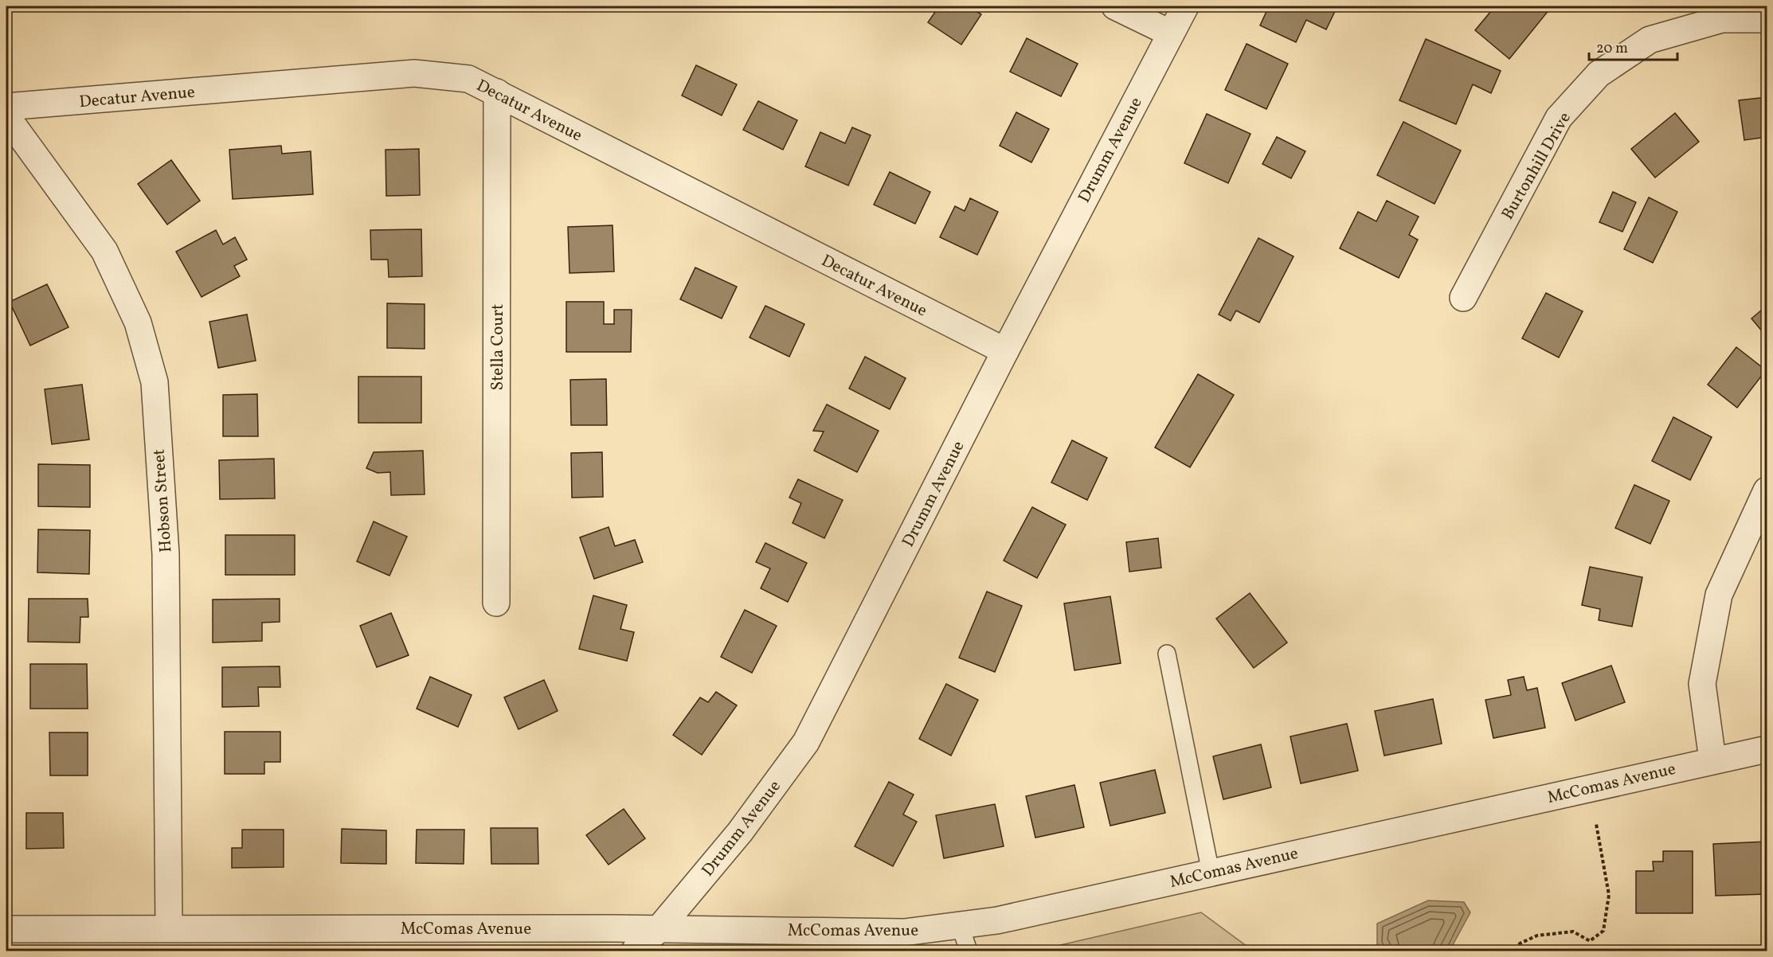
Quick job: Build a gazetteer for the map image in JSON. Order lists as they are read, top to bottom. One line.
{"streets":{"street":["Decatur Avenue","Drumm Avenue","Burtonhill Drive","Stella Court","Hobson Street","McComas Avenue"]},"crossings":[["Decatur Avenue","Drumm Avenue"],["Decatur Avenue","Stella Court"],["Drumm Avenue","McComas Avenue"],["Hobson Street","McComas Avenue"]],"scale_bar":"20 m"}
